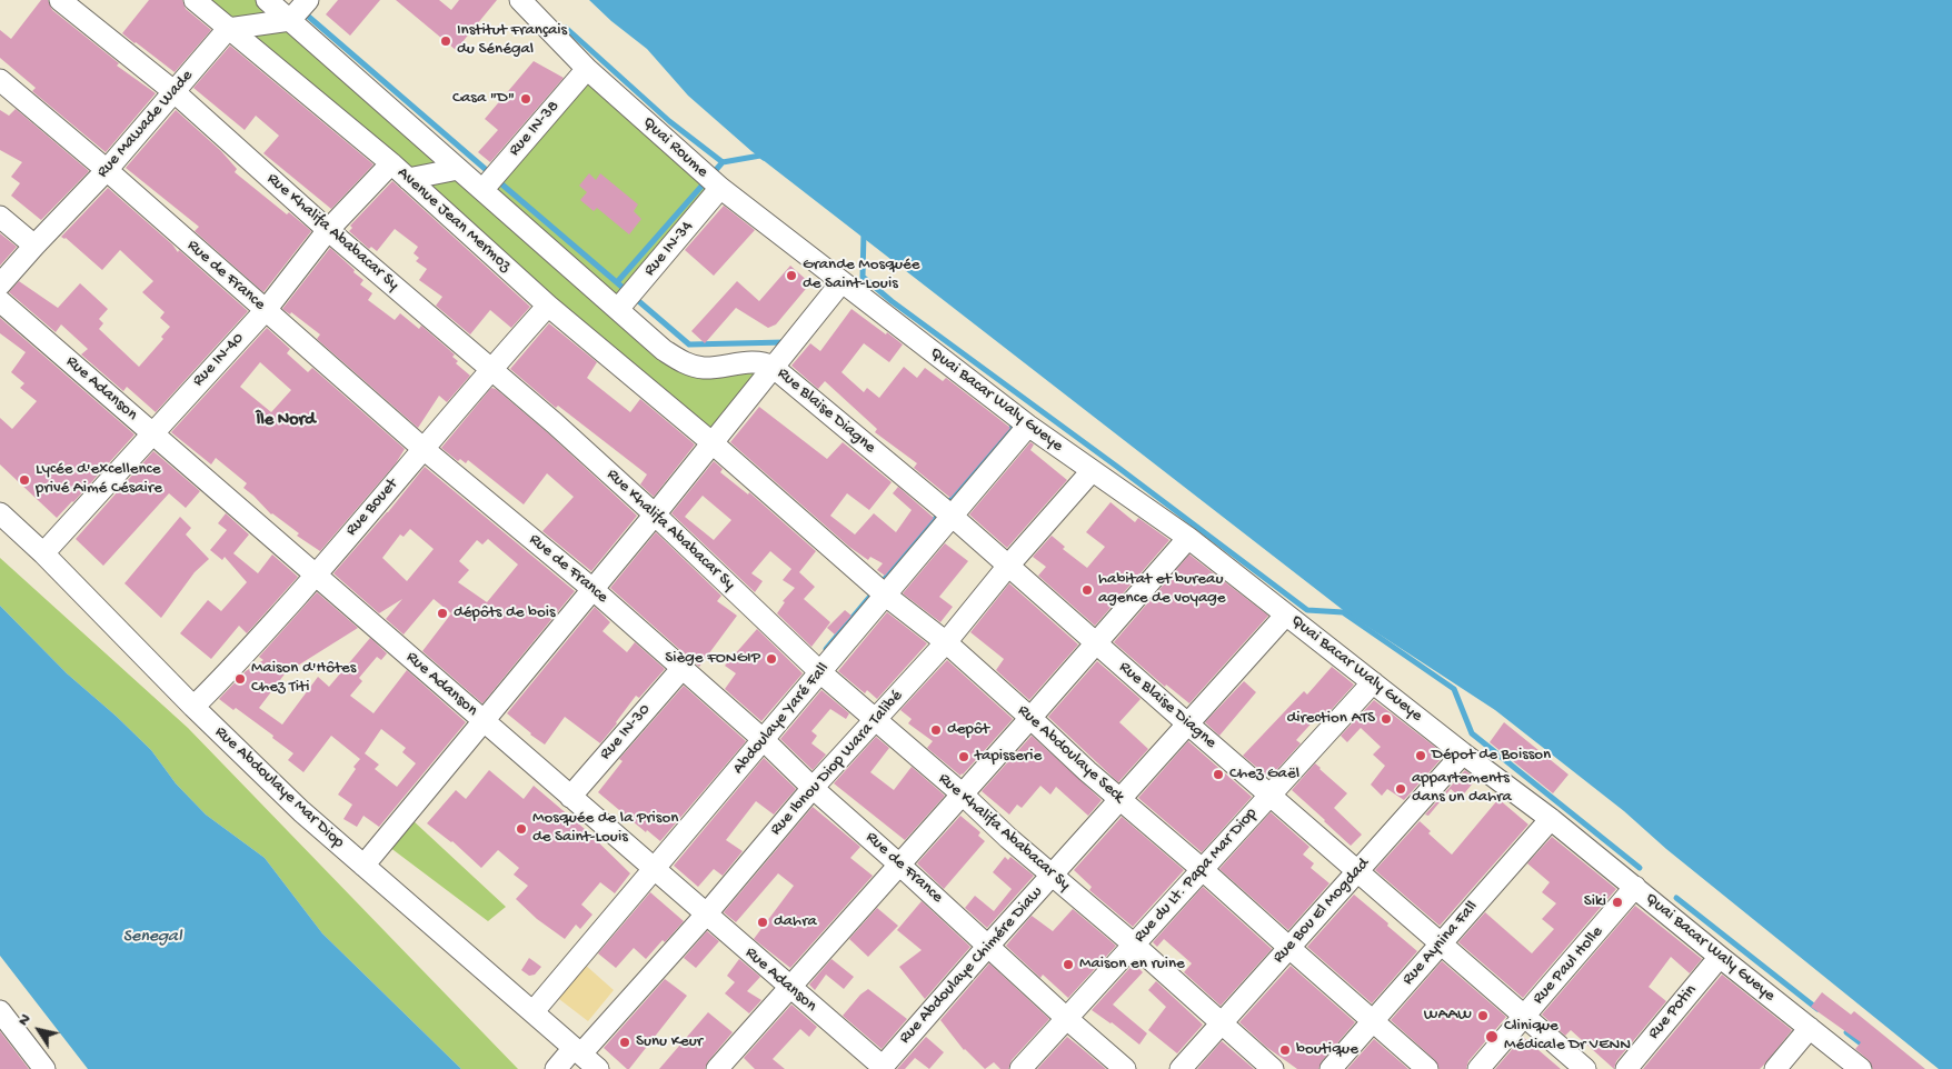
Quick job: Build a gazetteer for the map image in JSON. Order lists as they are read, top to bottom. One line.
{"streets":{"street":["Rue Mawade Wade","Rue IN-38","Quai Roume","Avenue Jean Mermoz","Rue Khalifa Ababacar Sy","Rue IN-34","Rue de France","Rue IN-40","Rue Adanson","Quai Bacar Waly Gueye","Rue Blaise Diagne","Rue Bouet","Abdoulaye Yaré Fall","Rue IN-30","Rue Abdoulaye Seck","Rue Ibnou Diop Wara Talibé","Rue Abdoulaye Mar Diop","Rue du Lt. Papa Mar Diop","Rue Bou El Mogdad","Rue Aynina Fall","Rue Abdoulaye Chimére Diaw","Rue Paul Holle","Rue Potin"]},"crossings":[["Rue Mawade Wade","Avenue Jean Mermoz"],["Rue Mawade Wade","Rue Khalifa Ababacar Sy"],["Rue Mawade Wade","Rue de France"],["Rue IN-38","Quai Roume"],["Quai Roume","Rue IN-34"],["Quai Roume","Quai Bacar Waly Gueye"],["Avenue Jean Mermoz","Rue IN-40"],["Avenue Jean Mermoz","Rue Bouet"],["Avenue Jean Mermoz","Rue Abdoulaye Seck"],["Rue Khalifa Ababacar Sy","Rue IN-40"],["Rue Khalifa Ababacar Sy","Rue Bouet"],["Rue Khalifa Ababacar Sy","Abdoulaye Yaré Fall"],["Rue Khalifa Ababacar Sy","Rue Ibnou Diop Wara Talibé"],["Rue Khalifa Ababacar Sy","Rue du Lt. Papa Mar Diop"],["Rue Khalifa Ababacar Sy","Rue Bou El Mogdad"],["Rue Khalifa Ababacar Sy","Rue Abdoulaye Chimére Diaw"],["Rue de France","Rue IN-40"],["Rue de France","Rue Bouet"],["Rue de France","Abdoulaye Yaré Fall"],["Rue de France","Rue IN-30"],["Rue de France","Rue Ibnou Diop Wara Talibé"],["Rue de France","Rue du Lt. Papa Mar Diop"],["Rue de France","Rue Abdoulaye Chimére Diaw"],["Rue IN-40","Rue Adanson"],["Rue IN-40","Rue Abdoulaye Mar Diop"],["Rue Adanson","Rue Bouet"],["Rue Adanson","Abdoulaye Yaré Fall"],["Rue Adanson","Rue IN-30"],["Rue Adanson","Rue Ibnou Diop Wara Talibé"],["Rue Adanson","Rue Abdoulaye Chimére Diaw"],["Quai Bacar Waly Gueye","Abdoulaye Yaré Fall"],["Quai Bacar Waly Gueye","Rue Ibnou Diop Wara Talibé"],["Quai Bacar Waly Gueye","Rue du Lt. Papa Mar Diop"],["Quai Bacar Waly Gueye","Rue Bou El Mogdad"],["Quai Bacar Waly Gueye","Rue Aynina Fall"],["Quai Bacar Waly Gueye","Rue Abdoulaye Chimére Diaw"],["Quai Bacar Waly Gueye","Rue Paul Holle"],["Quai Bacar Waly Gueye","Rue Potin"],["Rue Blaise Diagne","Abdoulaye Yaré Fall"],["Rue Blaise Diagne","Rue Ibnou Diop Wara Talibé"],["Rue Blaise Diagne","Rue du Lt. Papa Mar Diop"],["Rue Blaise Diagne","Rue Bou El Mogdad"],["Rue Blaise Diagne","Rue Aynina Fall"],["Rue Blaise Diagne","Rue Abdoulaye Chimére Diaw"],["Rue Blaise Diagne","Rue Paul Holle"],["Rue Bouet","Rue Abdoulaye Mar Diop"],["Abdoulaye Yaré Fall","Rue Abdoulaye Seck"],["Abdoulaye Yaré Fall","Rue Abdoulaye Mar Diop"],["Rue Abdoulaye Seck","Rue Ibnou Diop Wara Talibé"],["Rue Abdoulaye Seck","Rue du Lt. Papa Mar Diop"],["Rue Abdoulaye Seck","Rue Bou El Mogdad"],["Rue Abdoulaye Seck","Rue Aynina Fall"],["Rue Abdoulaye Seck","Rue Abdoulaye Chimére Diaw"],["Rue Ibnou Diop Wara Talibé","Rue Abdoulaye Mar Diop"]],"districts":["Île Nord"],"water":["Senegal"],"places":["Institut Français du Sénégal","Casa \"D\"","Grande Mosquée de Saint-Louis","Lycée d'excellence privé Aimé Césaire","habitat et bureau agence de voyage","dépôts de bois","Siège FONGIP","Maison d'Hôtes Chez Titi","direction ATS","depôt","Dépot de Boisson","tapisserie","Chez Gaël","appartements dans un dahra","Mosquée de la Prison de Saint-Louis","Siki","dahra","Maison en ruine","WAAW","Clinique Médicale Dr VENN","Sunu Keur","boutique"],"north":"top left"}
